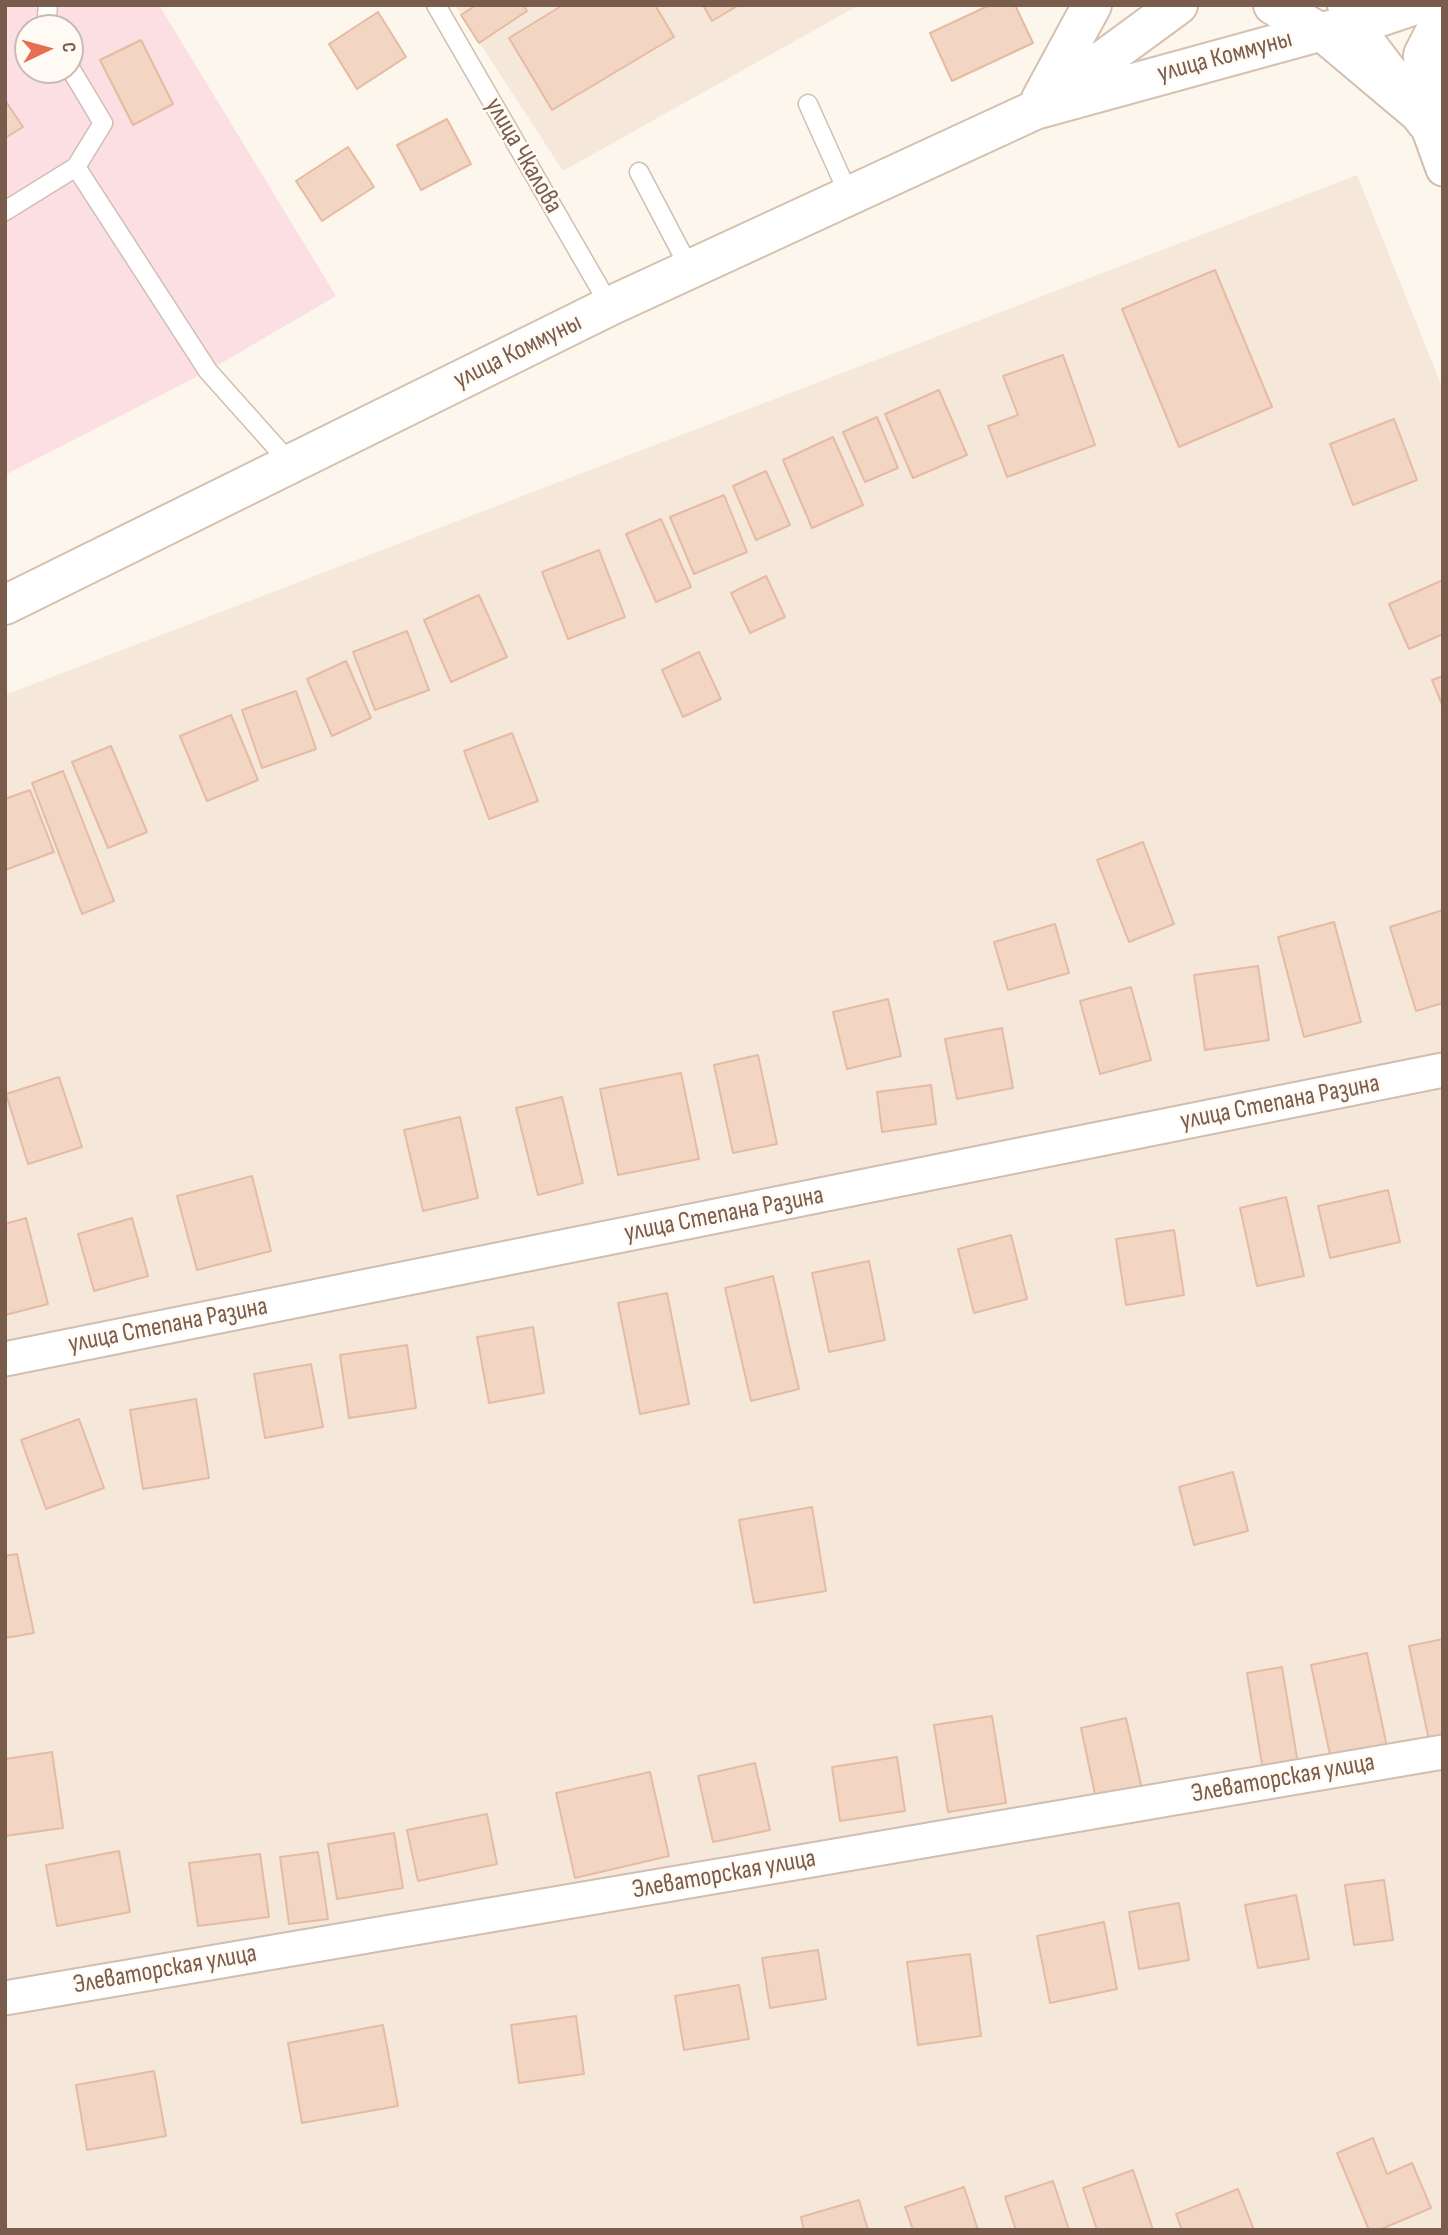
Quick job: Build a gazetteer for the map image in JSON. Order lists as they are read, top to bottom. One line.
{"streets":{"street":["улица Коммуны","улица Степана Разина","Элеваторская улица"],"lane":["улица Чкалова"]},"crossings":[["улица Коммуны","улица Чкалова"]],"north":"right"}
